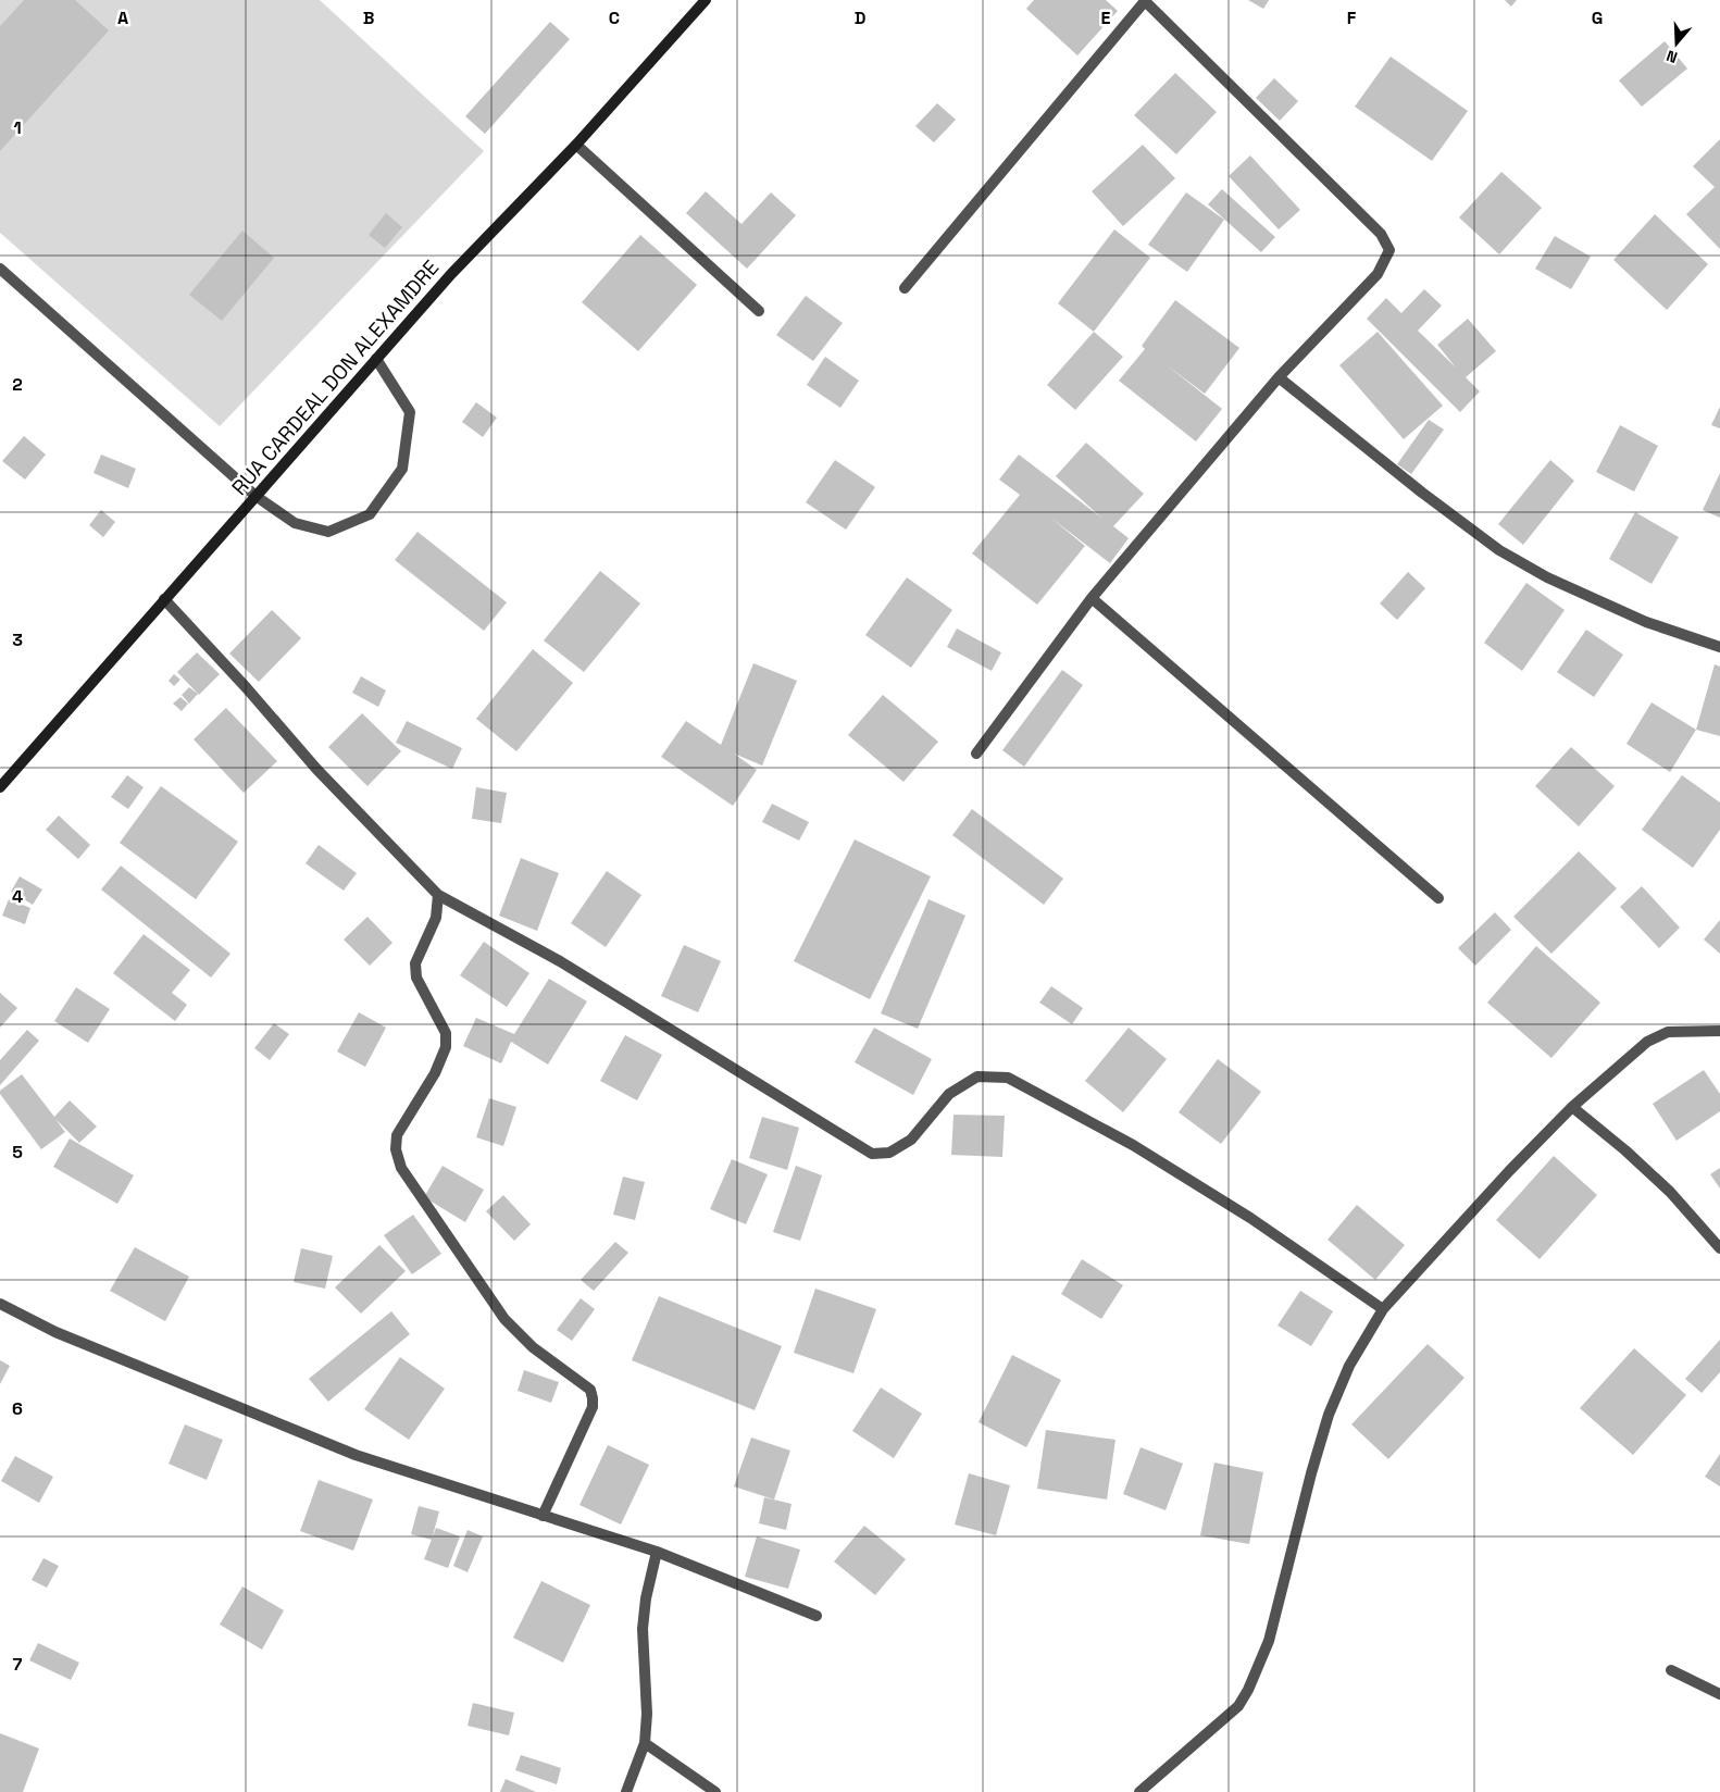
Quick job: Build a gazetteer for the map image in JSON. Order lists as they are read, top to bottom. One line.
{"streets":{"main road":["RUA CARDEAL DON ALEXAMDRE"]},"north":"bottom","grid":{"columns":["A","B","C","D","E","F","G"],"rows":["1","2","3","4","5","6","7"]}}
